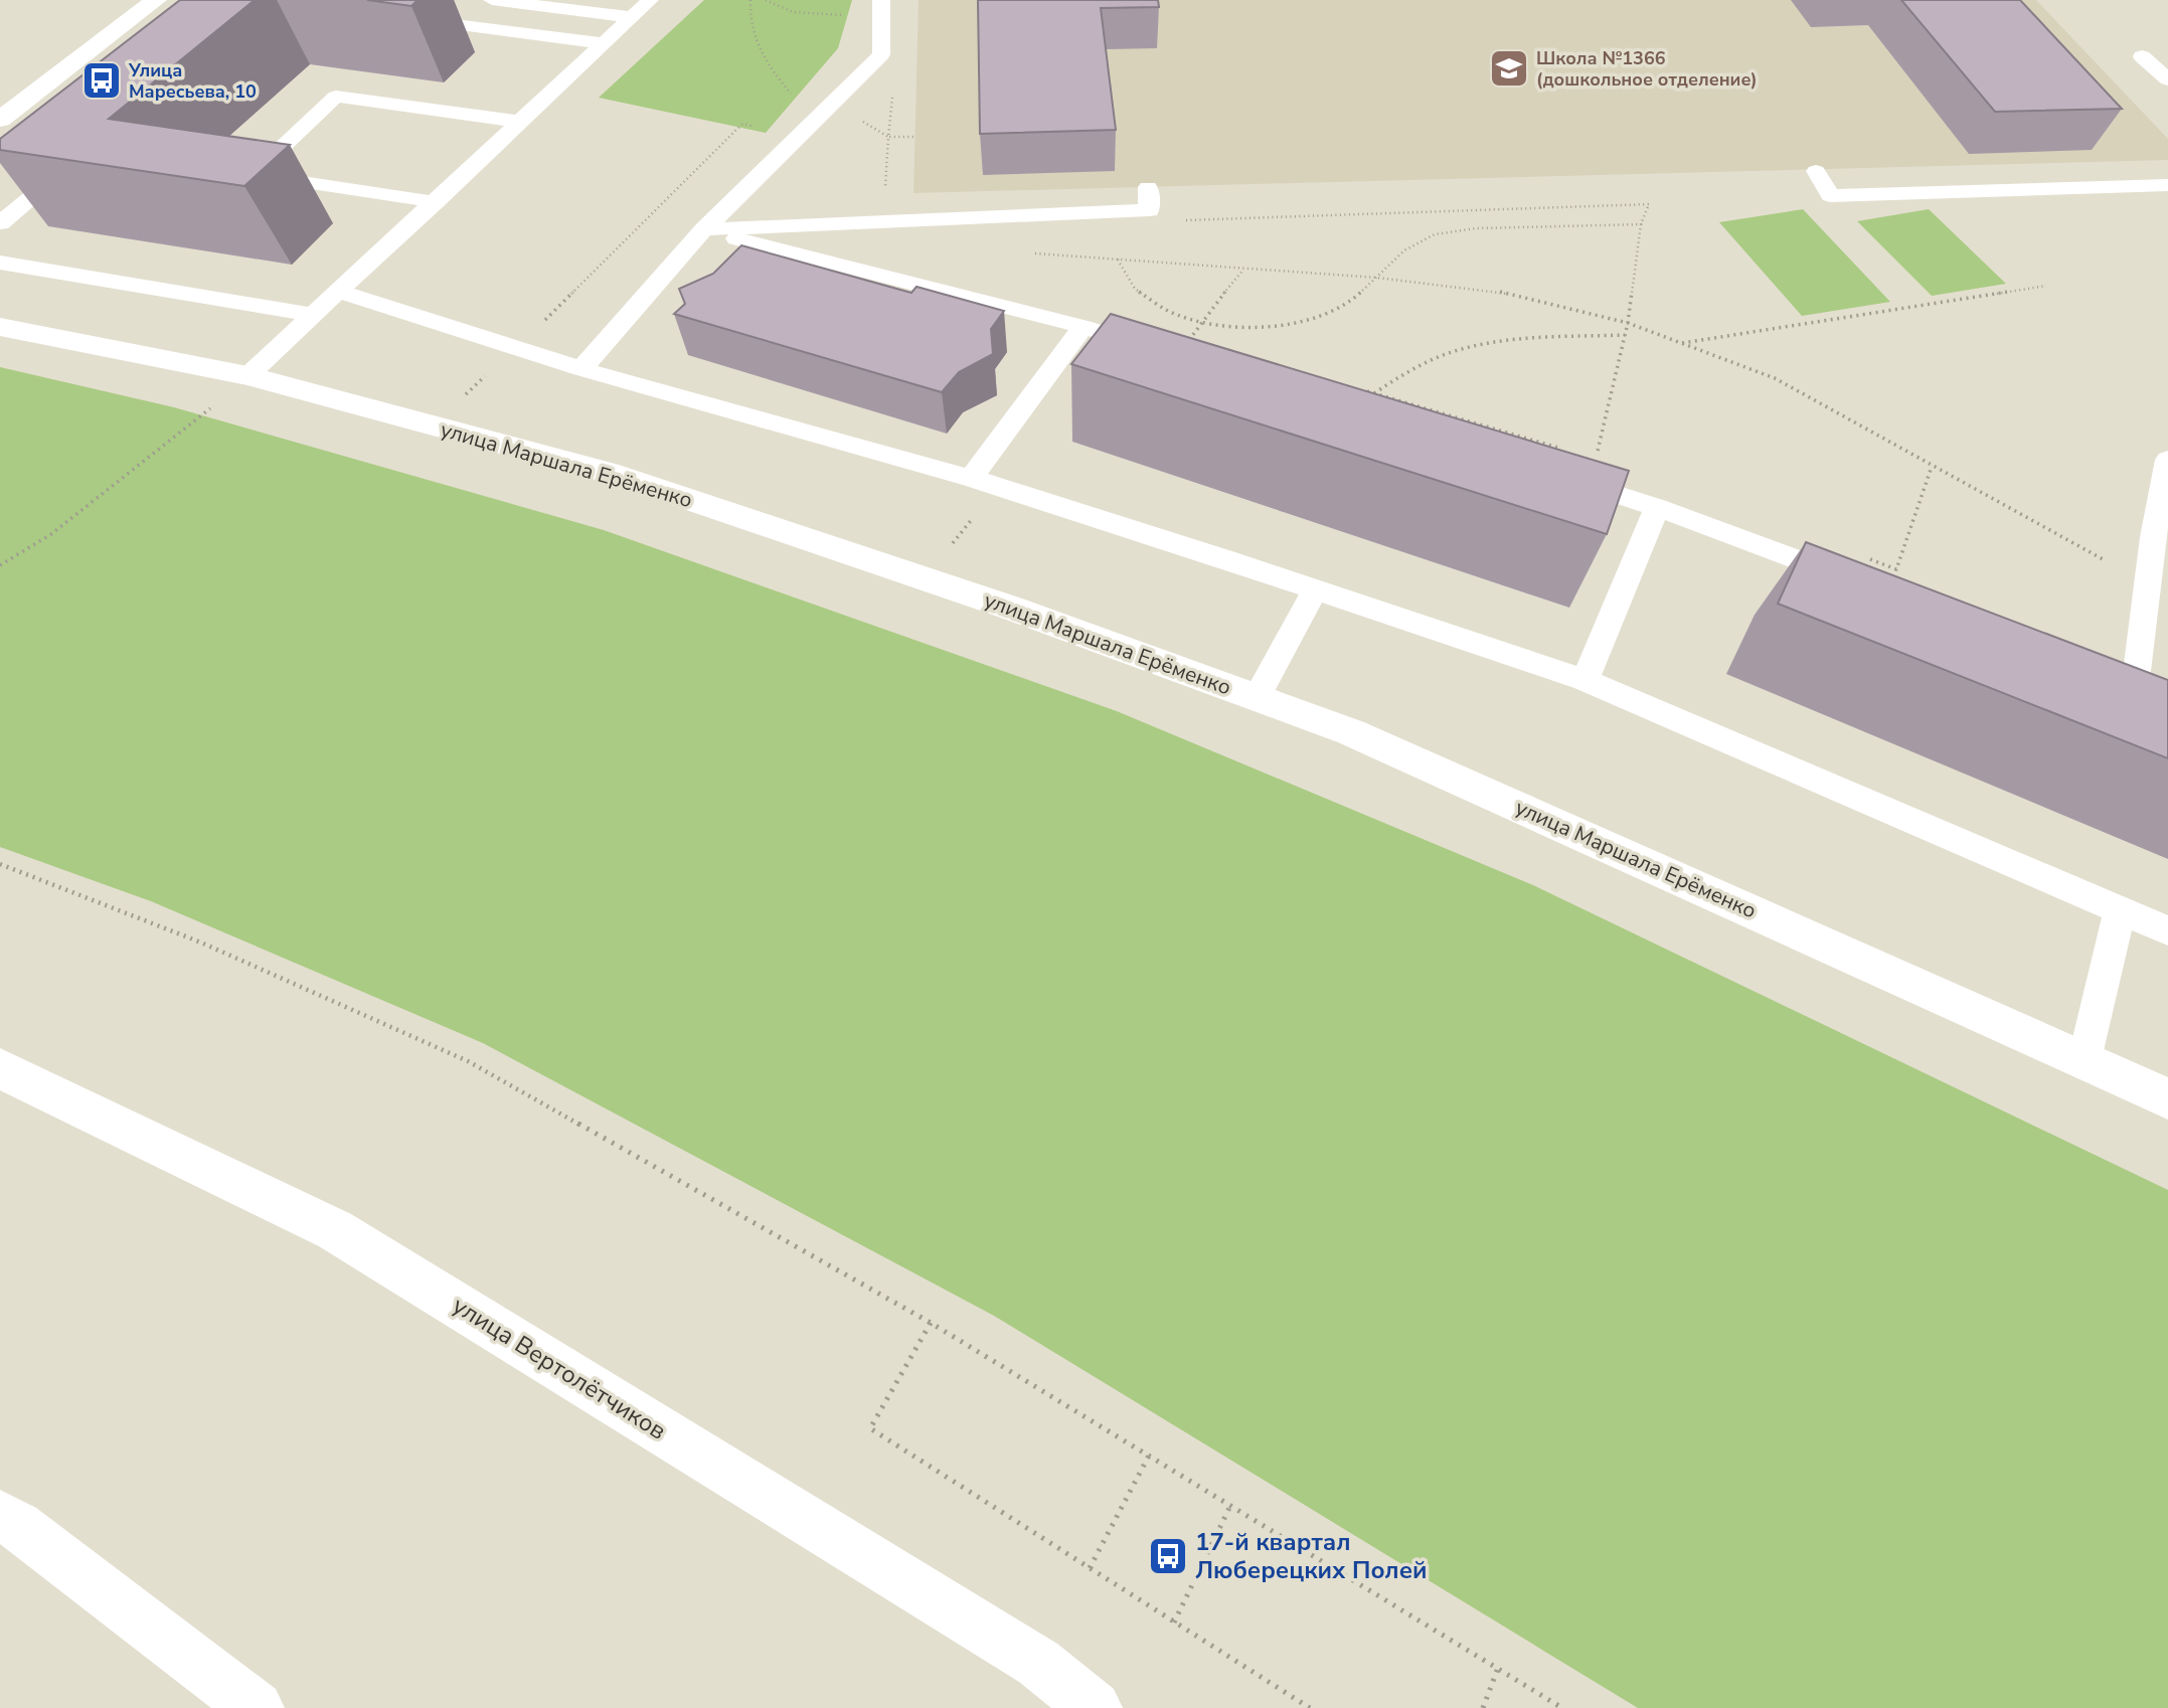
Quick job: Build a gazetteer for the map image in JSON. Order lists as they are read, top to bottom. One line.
{"streets":{"street":["улица Маршала Ерёменко","улица Вертолётчиков"]},"places":{"school or university":["Школа №1366 (дошкольное отделение)"],"bus stop":["Улица Маресьева, 10","17-й квартал Люберецких Полей"]}}
